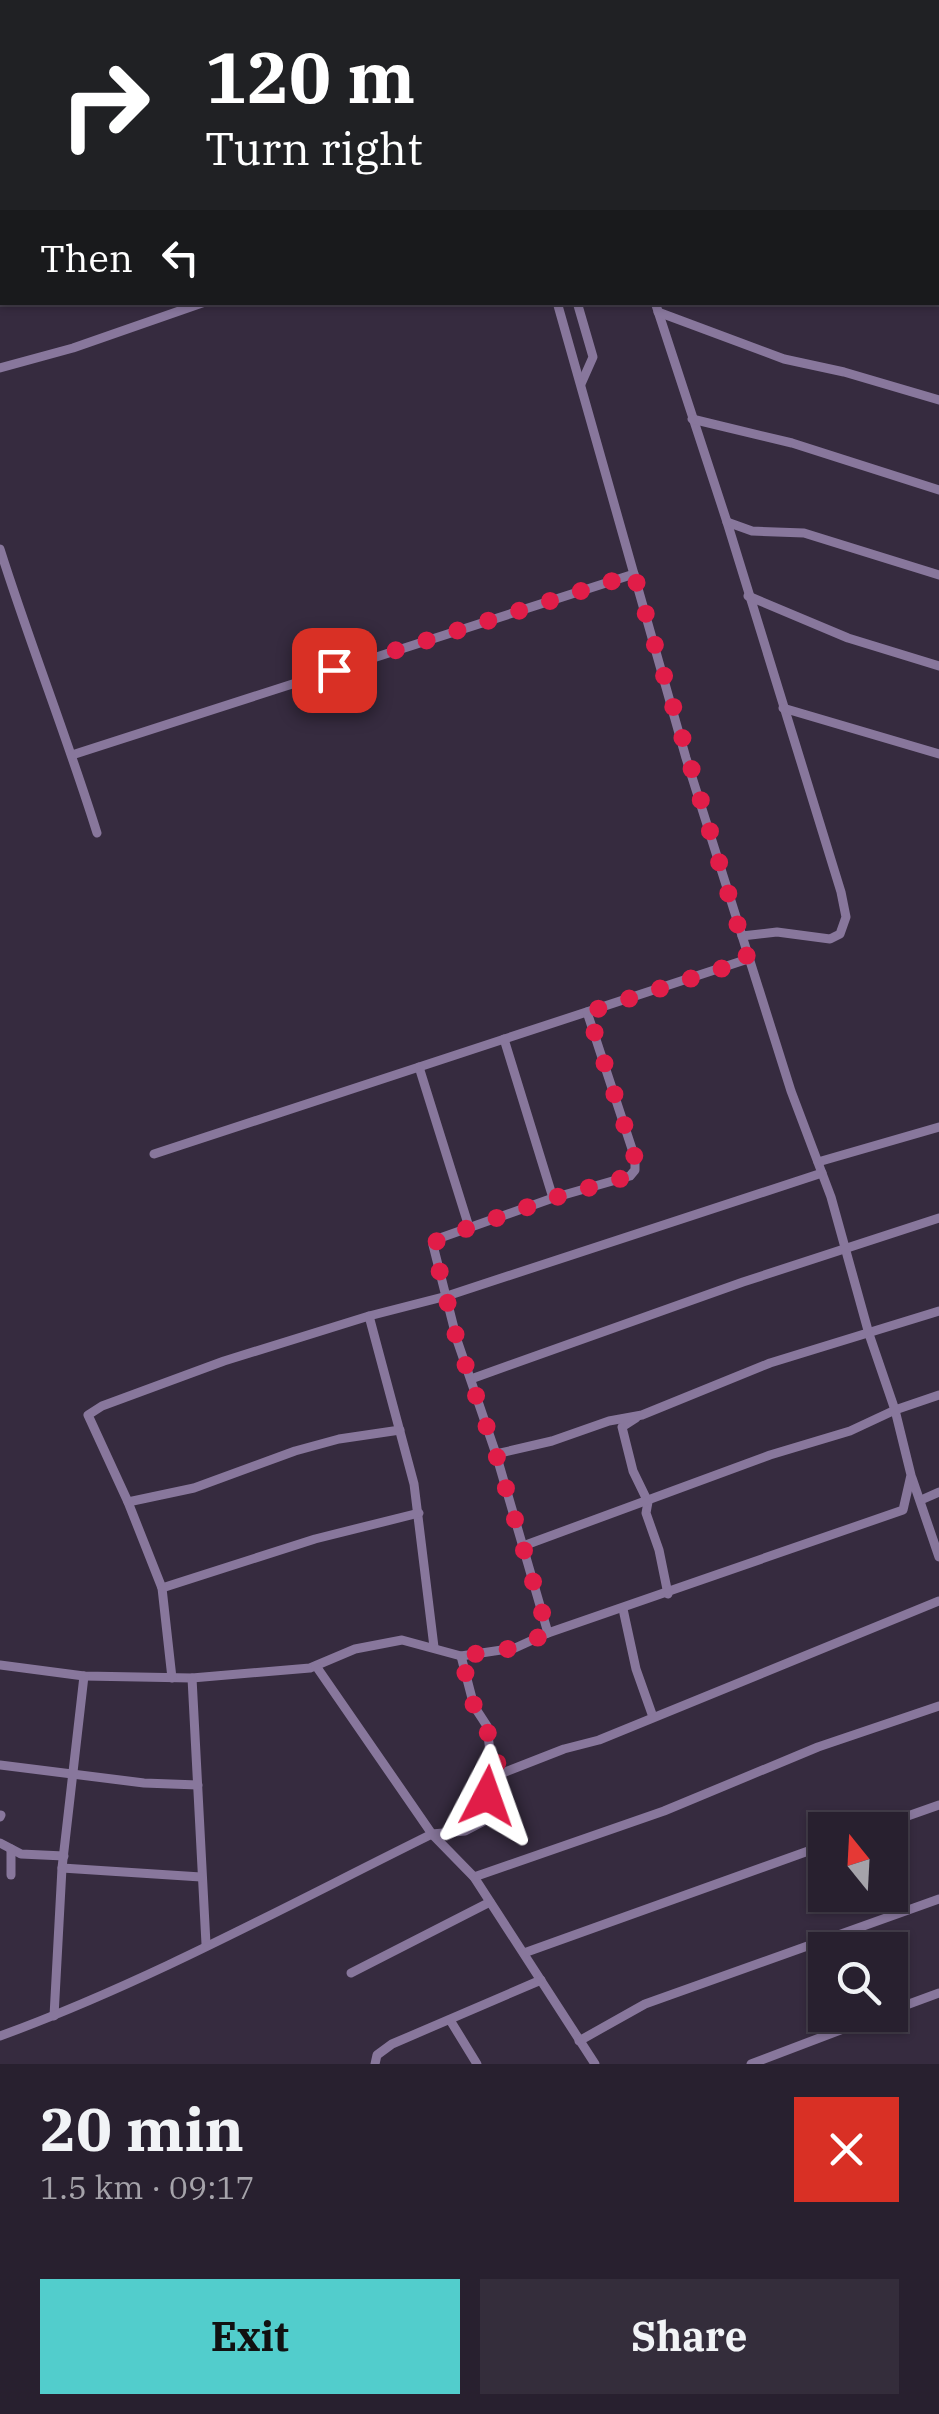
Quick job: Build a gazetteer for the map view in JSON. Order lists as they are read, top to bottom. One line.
{"north":"top","page":{"turn":["120 m","Turn right"],"then":"Then","heading":["20 min","1.5 km · 09:17"],"buttons":["Exit","Share"]}}
